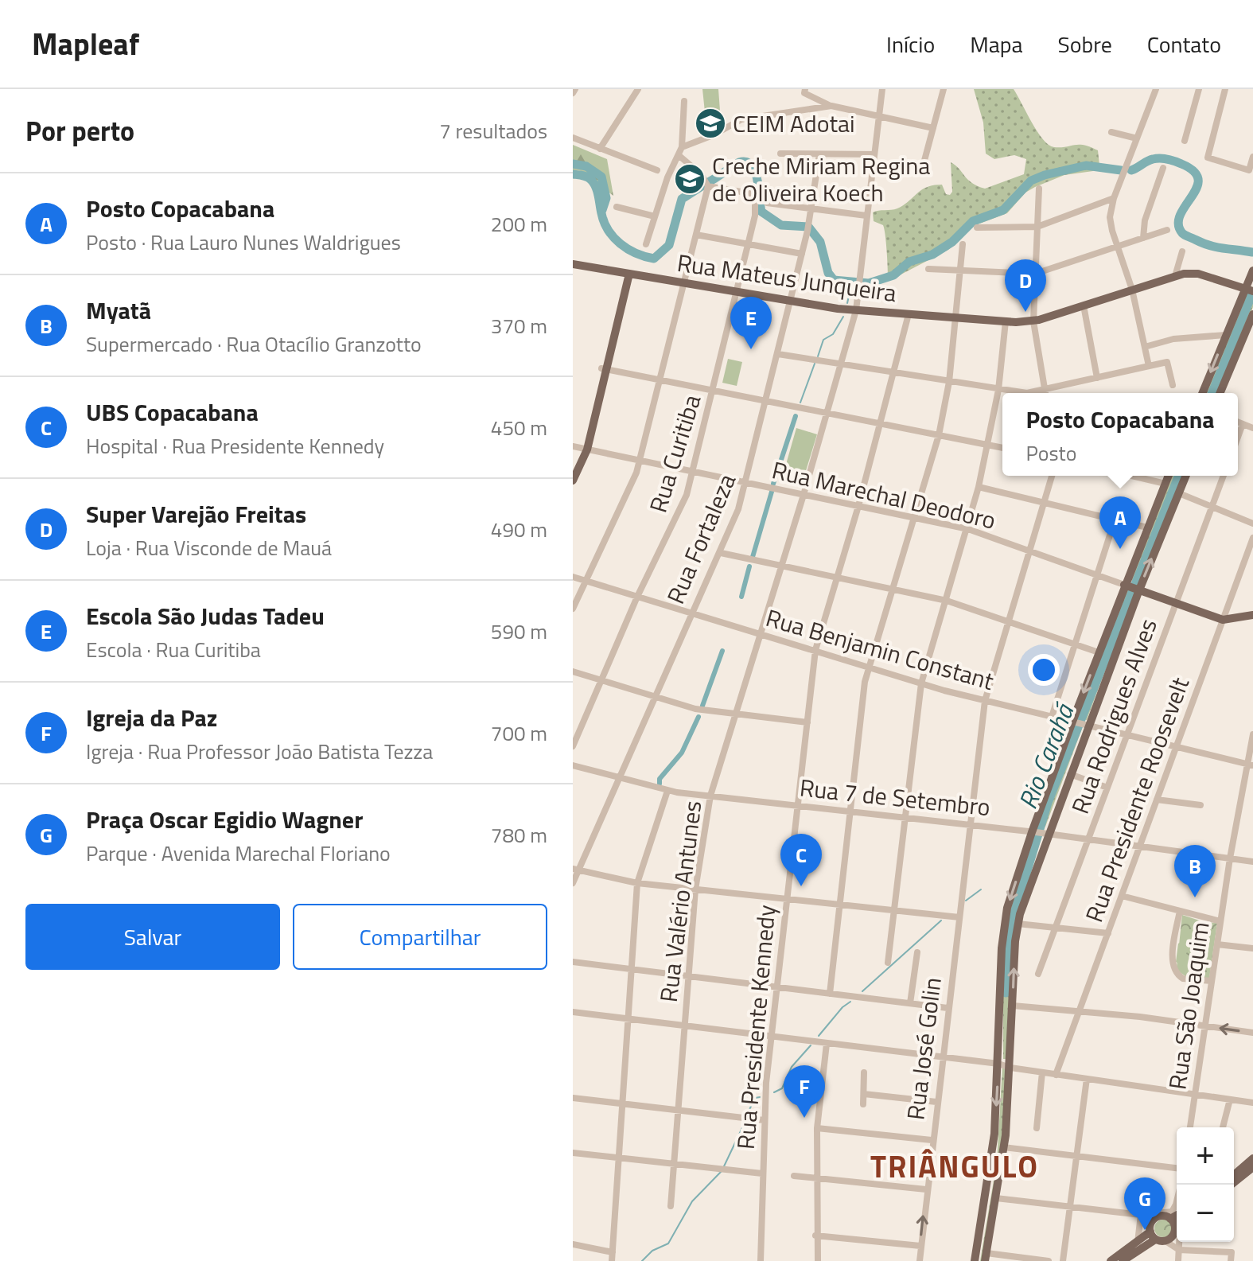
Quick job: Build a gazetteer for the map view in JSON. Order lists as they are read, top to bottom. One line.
{"streets":{"main road":["Rua Mateus Junqueira","Rua Marechal Deodoro"],"street":["Rua Curitiba","Rua Fortaleza","Rua Benjamin Constant","Rua Rodrigues Alves","Rua 7 de Setembro","Rua Presidente Roosevelt","Rua Valério Antunes","Rua São Joaquim","Rua Presidente Kennedy","Rua José Golin"]},"crossings":[["Rua Mateus Junqueira","Rua Curitiba"],["Rua Mateus Junqueira","Rua Fortaleza"],["Rua Mateus Junqueira","Rua Valério Antunes"],["Rua Mateus Junqueira","Rua Presidente Kennedy"],["Rua Curitiba","Rua Marechal Deodoro"],["Rua Curitiba","Rua Benjamin Constant"],["Rua Marechal Deodoro","Rua Fortaleza"],["Rua Marechal Deodoro","Rua Rodrigues Alves"],["Rua Marechal Deodoro","Rua Presidente Roosevelt"],["Rua Marechal Deodoro","Rua Valério Antunes"],["Rua Marechal Deodoro","Rua Presidente Kennedy"],["Rua Marechal Deodoro","Rua José Golin"],["Rua Fortaleza","Rua Benjamin Constant"],["Rua Fortaleza","Rua 7 de Setembro"],["Rua Benjamin Constant","Rua Rodrigues Alves"],["Rua Benjamin Constant","Rua Presidente Roosevelt"],["Rua Benjamin Constant","Rua Valério Antunes"],["Rua Benjamin Constant","Rua São Joaquim"],["Rua Benjamin Constant","Rua Presidente Kennedy"],["Rua Benjamin Constant","Rua José Golin"],["Rua Rodrigues Alves","Rua 7 de Setembro"],["Rua 7 de Setembro","Rua Presidente Roosevelt"],["Rua 7 de Setembro","Rua Valério Antunes"],["Rua 7 de Setembro","Rua São Joaquim"],["Rua 7 de Setembro","Rua Presidente Kennedy"],["Rua 7 de Setembro","Rua José Golin"]],"districts":["TRIÂNGULO"],"water":["Rio Carahá"],"places":{"school or university":["CEIM Adotai","Creche Miriam Regina de Oliveira Koech"]},"page":{"header":"Mapleaf","nav":["Início","Mapa","Sobre","Contato"],"heading":["Por perto","7 resultados"],"list":[{"mark":"A","name":"Posto Copacabana","note":"Posto · Rua Lauro Nunes Waldrigues","value":"200 m"},{"mark":"B","name":"Myatã","note":"Supermercado · Rua Otacílio Granzotto","value":"370 m"},{"mark":"C","name":"UBS Copacabana","note":"Hospital · Rua Presidente Kennedy","value":"450 m"},{"mark":"D","name":"Super Varejão Freitas","note":"Loja · Rua Visconde de Mauá","value":"490 m"},{"mark":"E","name":"Escola São Judas Tadeu","note":"Escola · Rua Curitiba","value":"590 m"},{"mark":"F","name":"Igreja da Paz","note":"Igreja · Rua Professor João Batista Tezza","value":"700 m"},{"mark":"G","name":"Praça Oscar Egidio Wagner","note":"Parque · Avenida Marechal Floriano","value":"780 m"}],"pins":["D","E","A","C","B","F","G"],"popup":["Posto Copacabana","Posto"],"buttons":["Salvar","Compartilhar"],"map_buttons":["+","−"]}}
